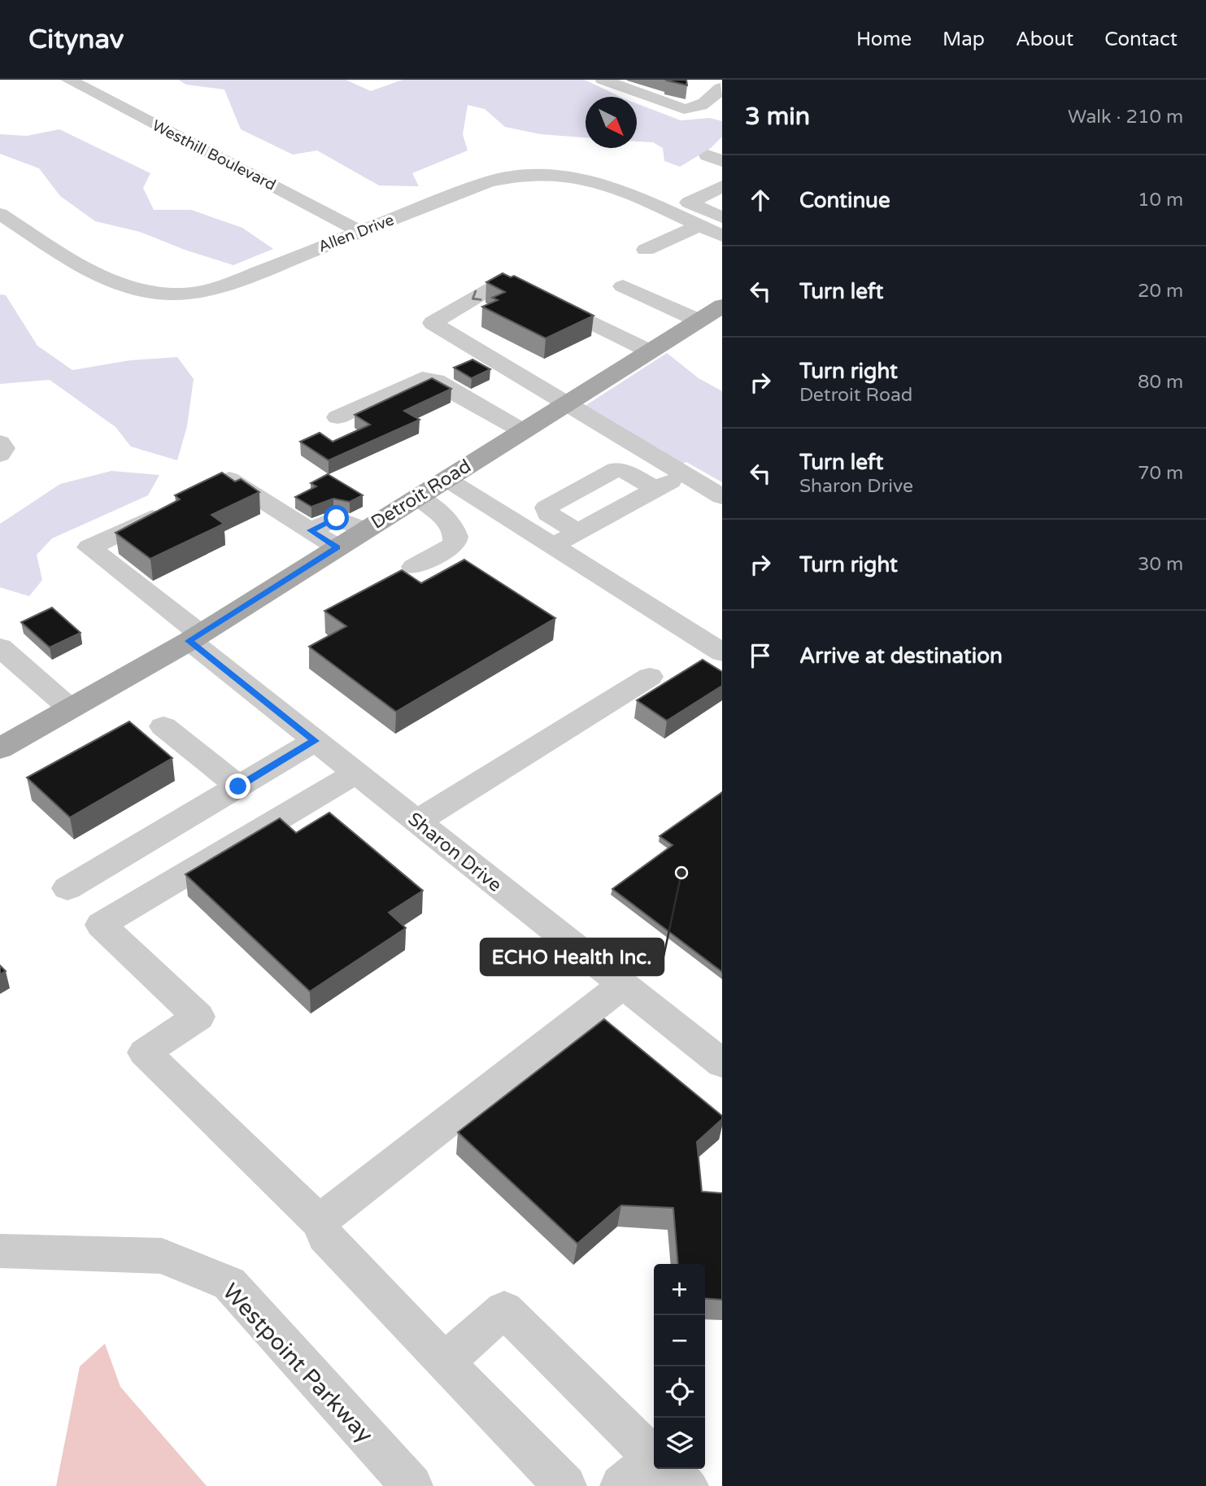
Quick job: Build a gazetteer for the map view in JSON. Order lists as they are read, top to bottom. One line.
{"streets":{"main road":["Detroit Road"],"street":["Westhill Boulevard","Allen Drive","Sharon Drive","Westpoint Parkway"]},"crossings":[["Westhill Boulevard","Allen Drive"],["Detroit Road","Sharon Drive"]],"places":["ECHO Health Inc."],"north":"bottom right","page":{"header":"Citynav","nav":["Home","Map","About","Contact"],"heading":["3 min","Walk · 210 m"],"list":[["Continue","10 m"],["Turn left","20 m"],["Turn right","Detroit Road","80 m"],["Turn left","Sharon Drive","70 m"],["Turn right","30 m"],"Arrive at destination"],"map_buttons":["+","−"]}}
